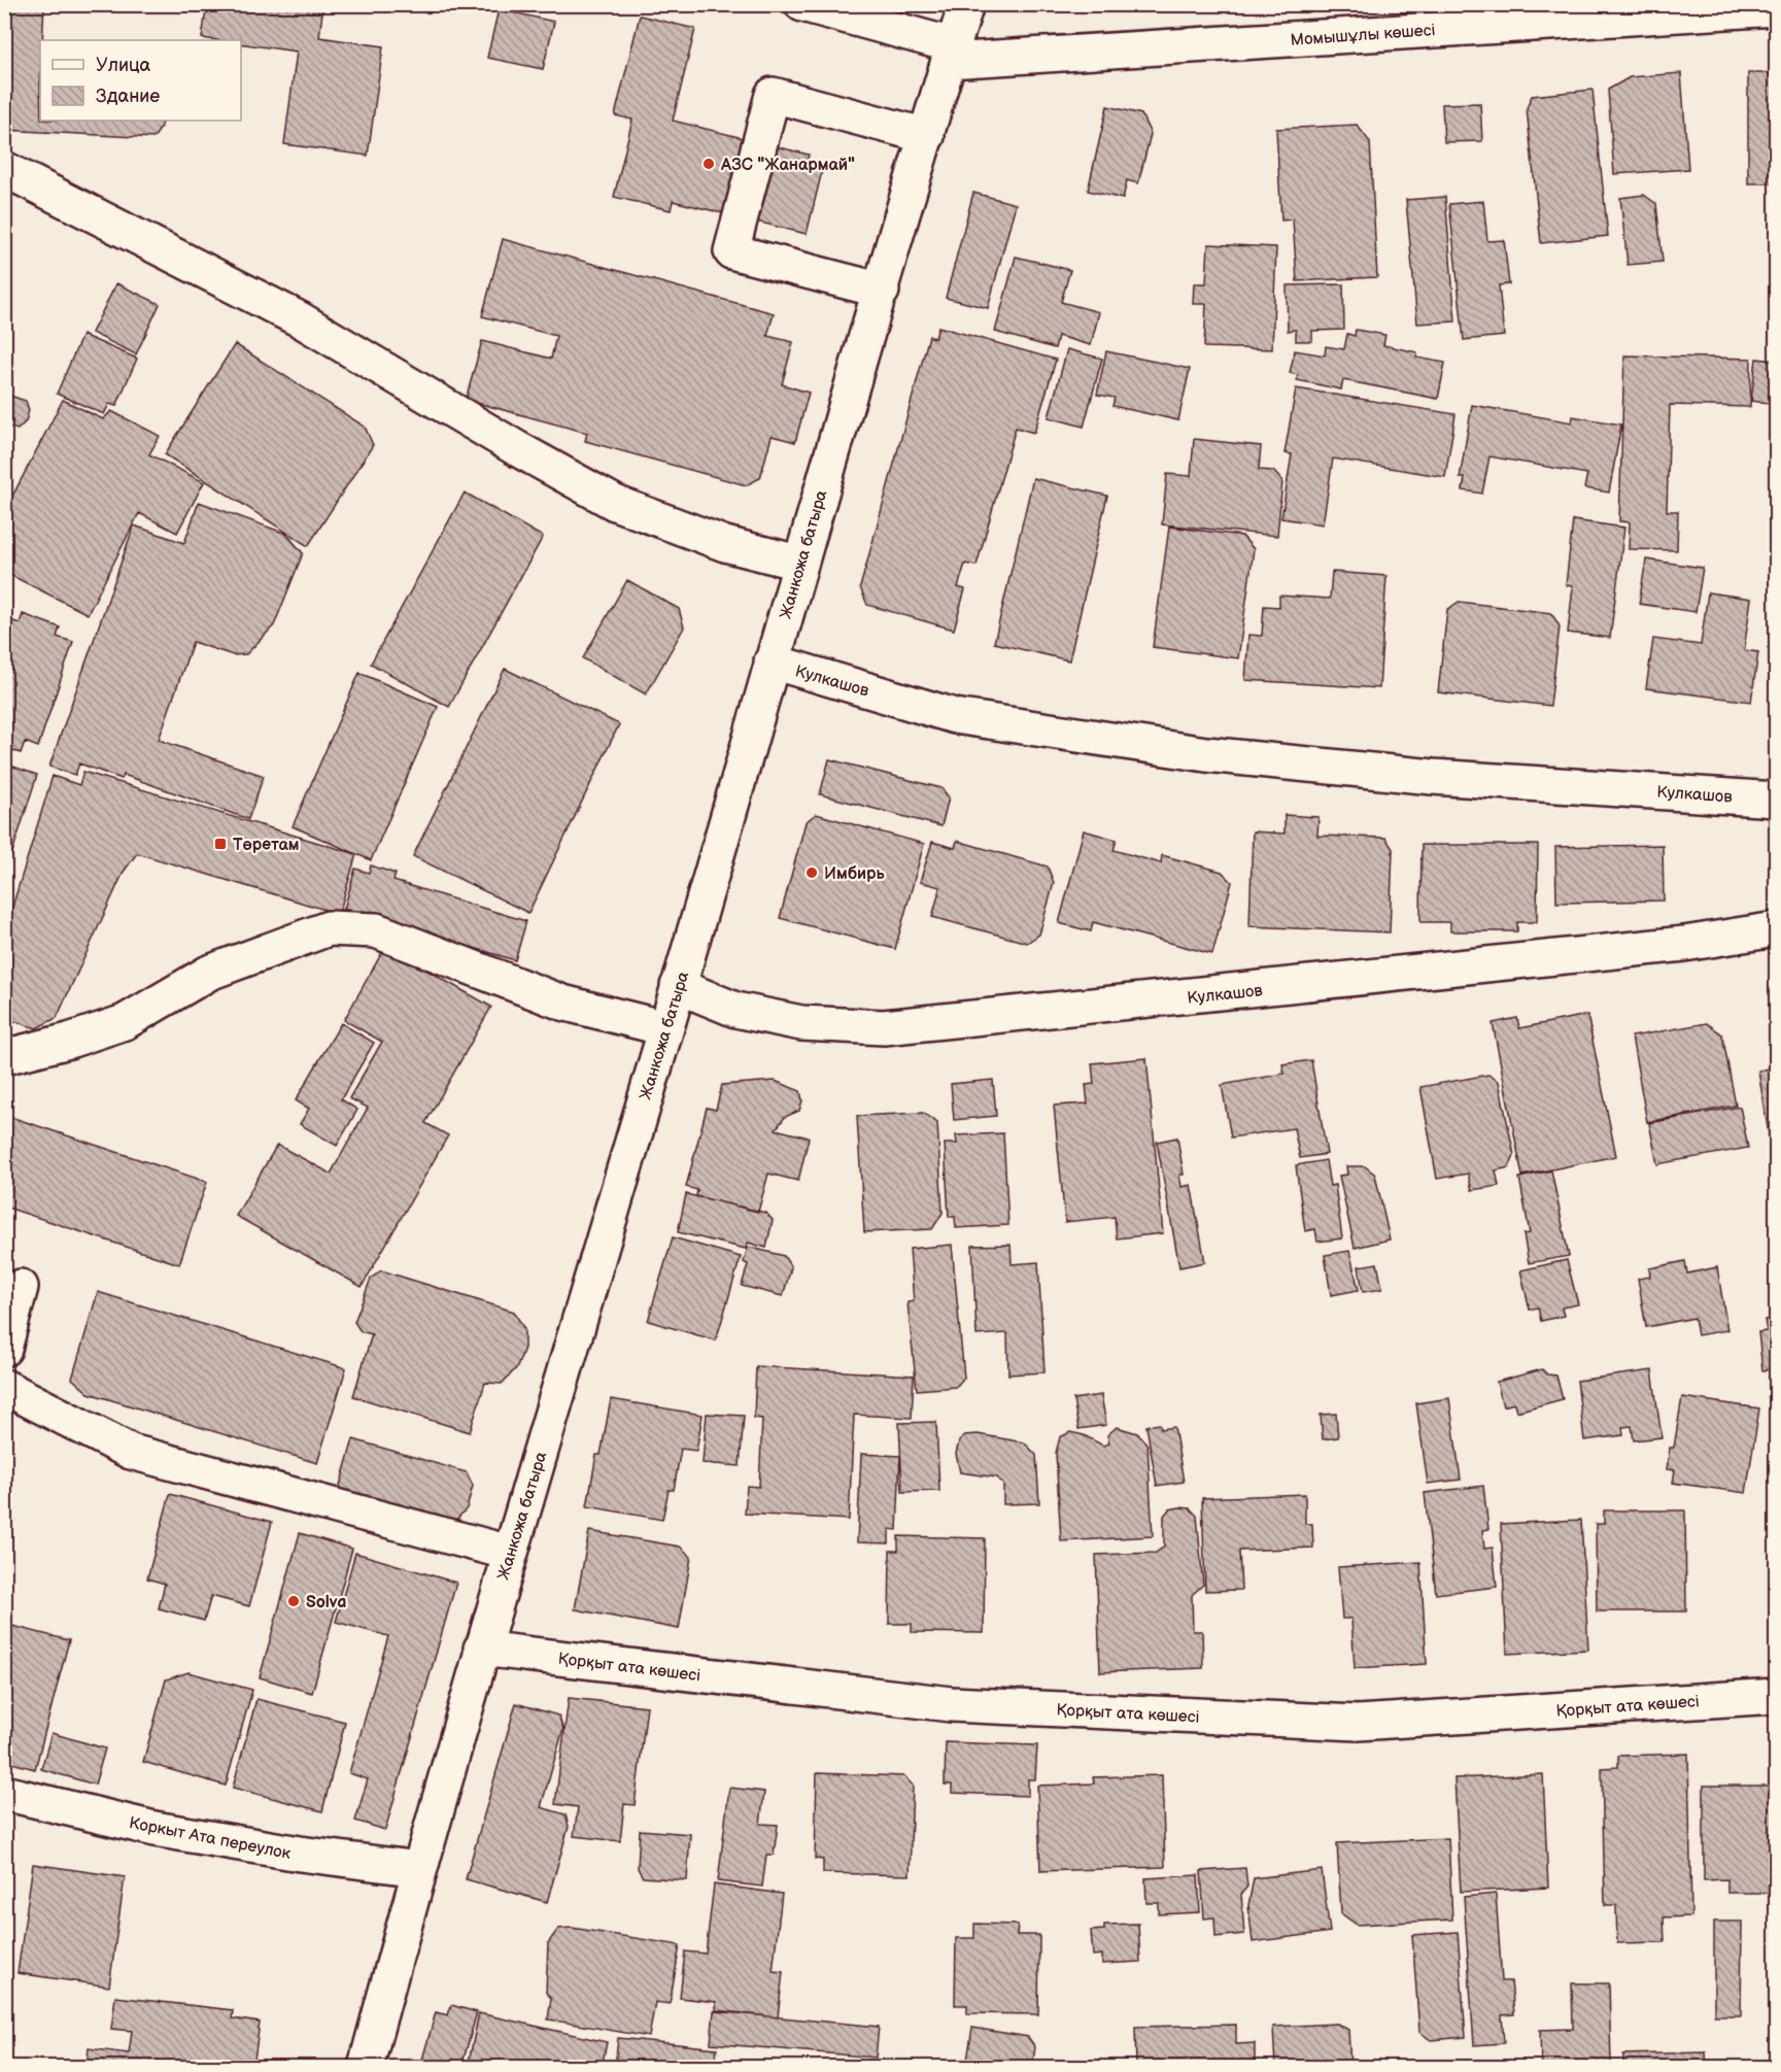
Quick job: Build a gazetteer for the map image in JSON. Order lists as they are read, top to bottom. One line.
{"streets":{"street":["Момышұлы көшесі","Жанкожа батыра","Кулкашов","Қорқыт ата көшесі","Коркыт Ата переулок"]},"crossings":[["Момышұлы көшесі","Жанкожа батыра"],["Жанкожа батыра","Кулкашов"],["Жанкожа батыра","Қорқыт ата көшесі"],["Жанкожа батыра","Коркыт Ата переулок"]],"places":{"other":["АЗС \"Жанармай\"","Имбирь","Solva"],"transit":["Төретам"]},"legend":["Улица","Здание"]}
